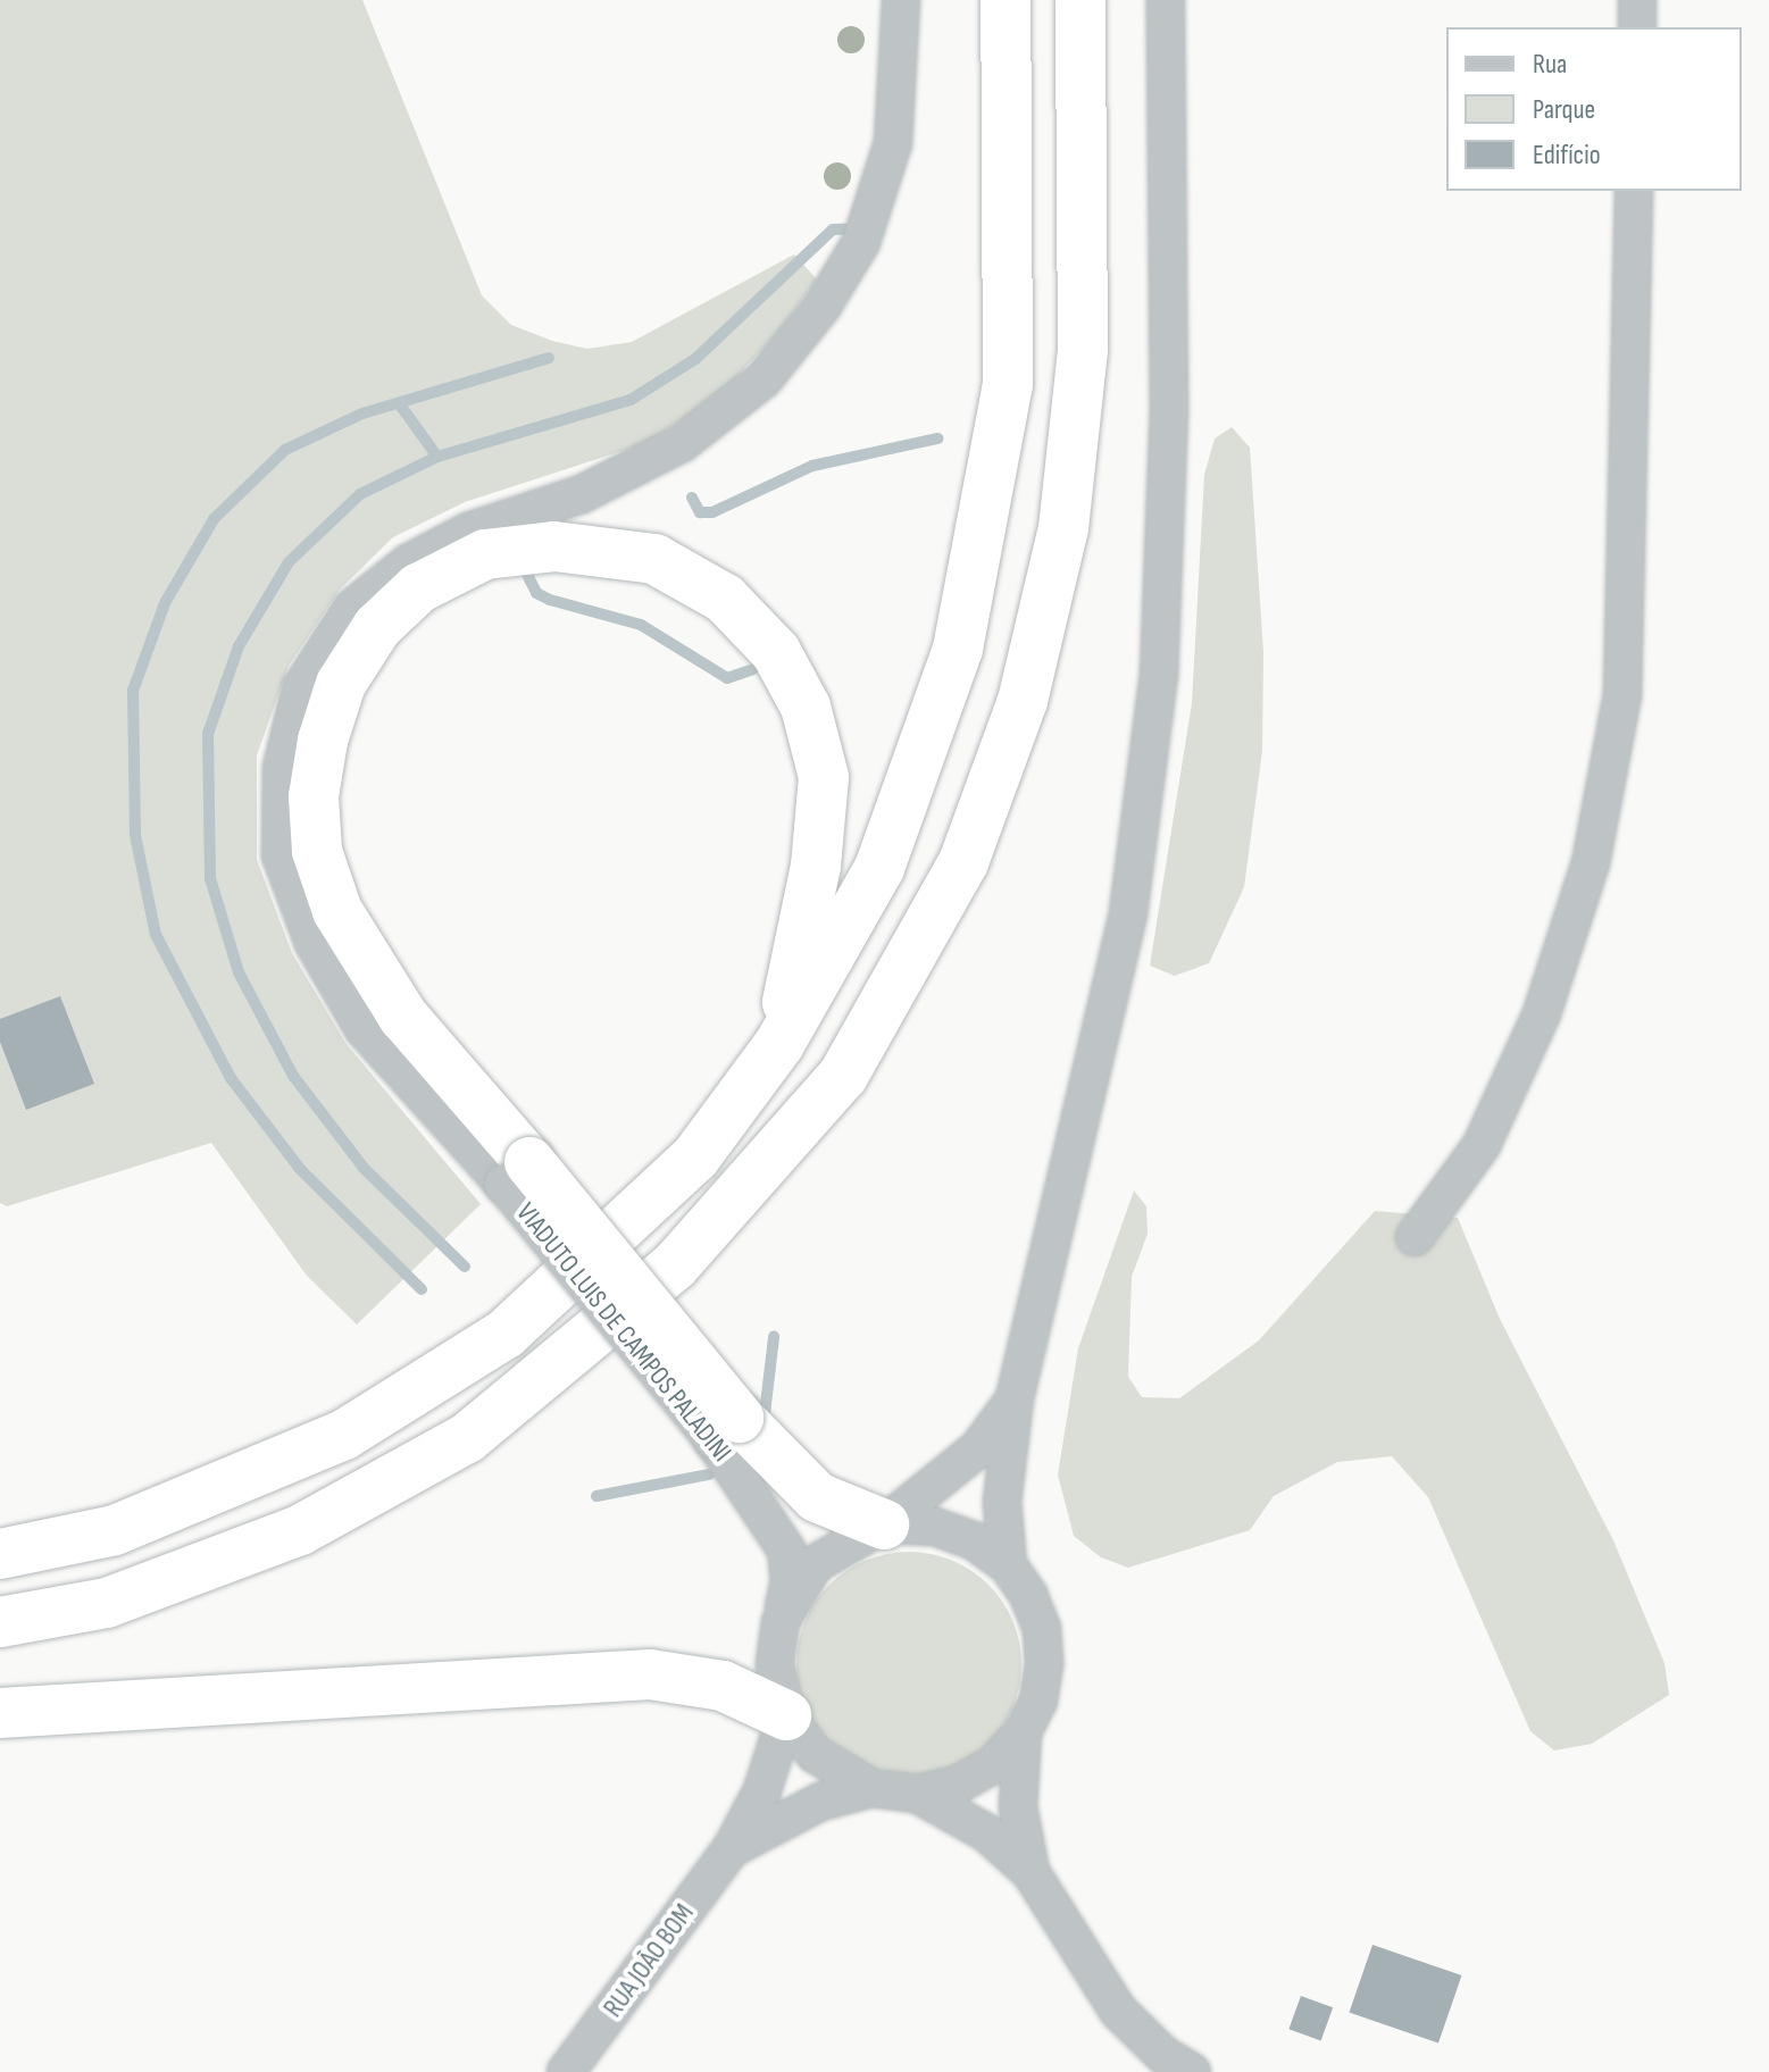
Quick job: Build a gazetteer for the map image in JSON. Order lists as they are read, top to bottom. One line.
{"streets":{"street":["VIADUTO LUIS DE CAMPOS PALADINI","RUA JOÃO BOM"]},"crossings":[["VIADUTO LUIS DE CAMPOS PALADINI","RUA JOÃO BOM"]],"legend":["Rua","Parque","Edifício"]}
